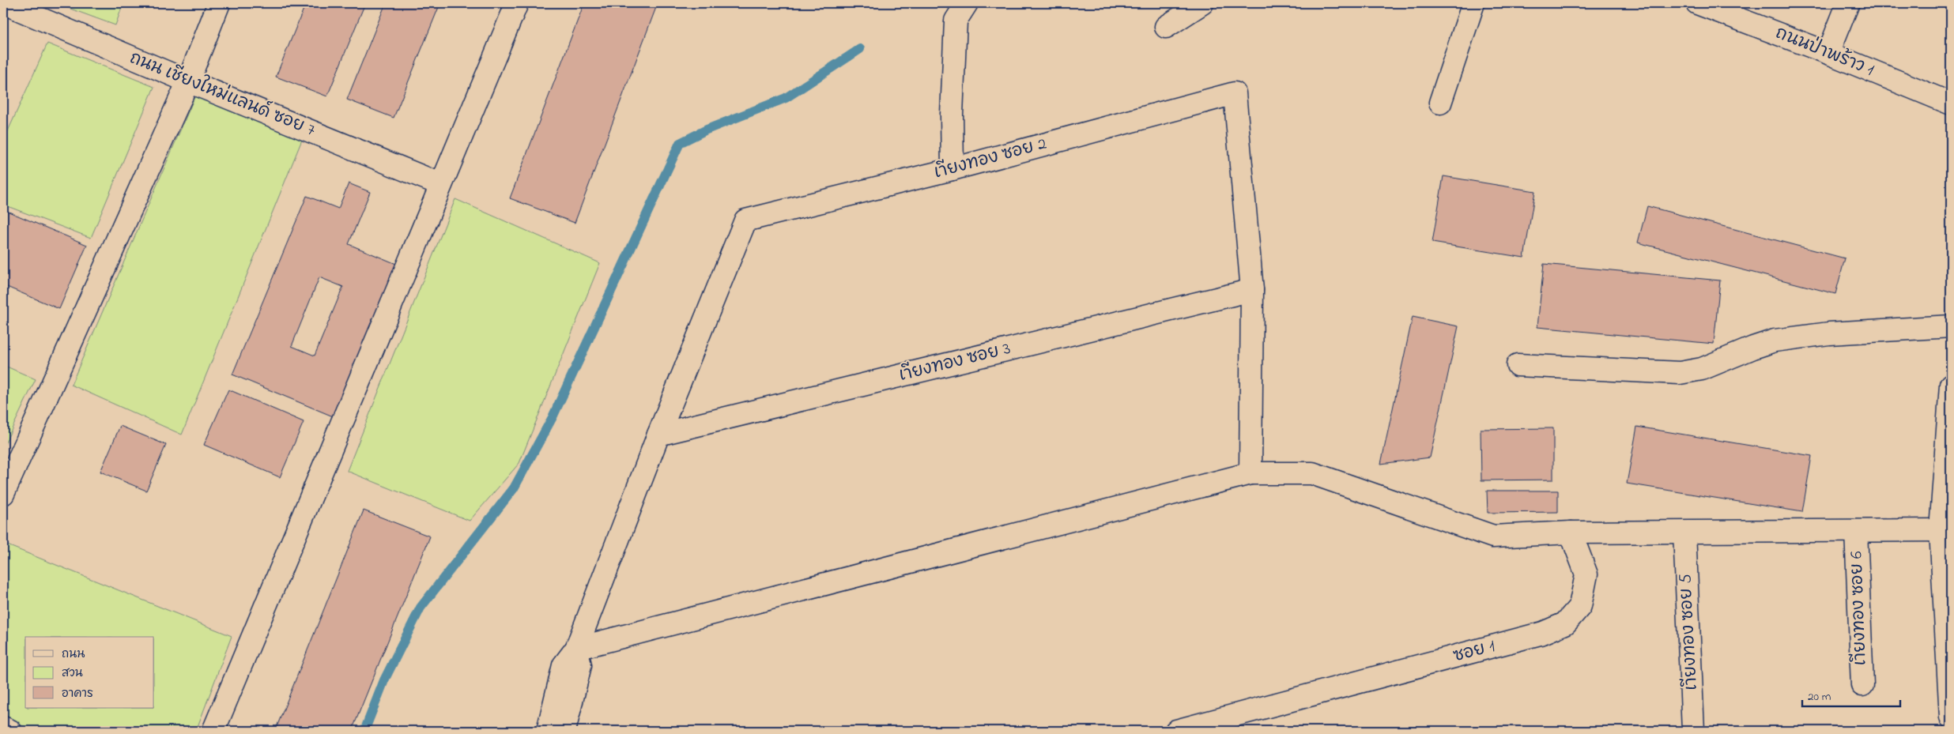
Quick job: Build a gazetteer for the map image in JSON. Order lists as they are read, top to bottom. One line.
{"streets":{"street":["ถนนป่าพร้าว 1","ถนน เชียงใหม่แลนด์ ซอย 7","เาียงทอง ซอย 2","เาียงทอง ซอย 3","เาียงทอง ซอย 6","เาียงทอง ซอย 5","ซอย 1"]},"crossings":[["เาียงทอง ซอย 2","เาียงทอง ซอย 3"]],"legend":["ถนน","สวน","อาคาร"],"scale_bar":"20 m"}
